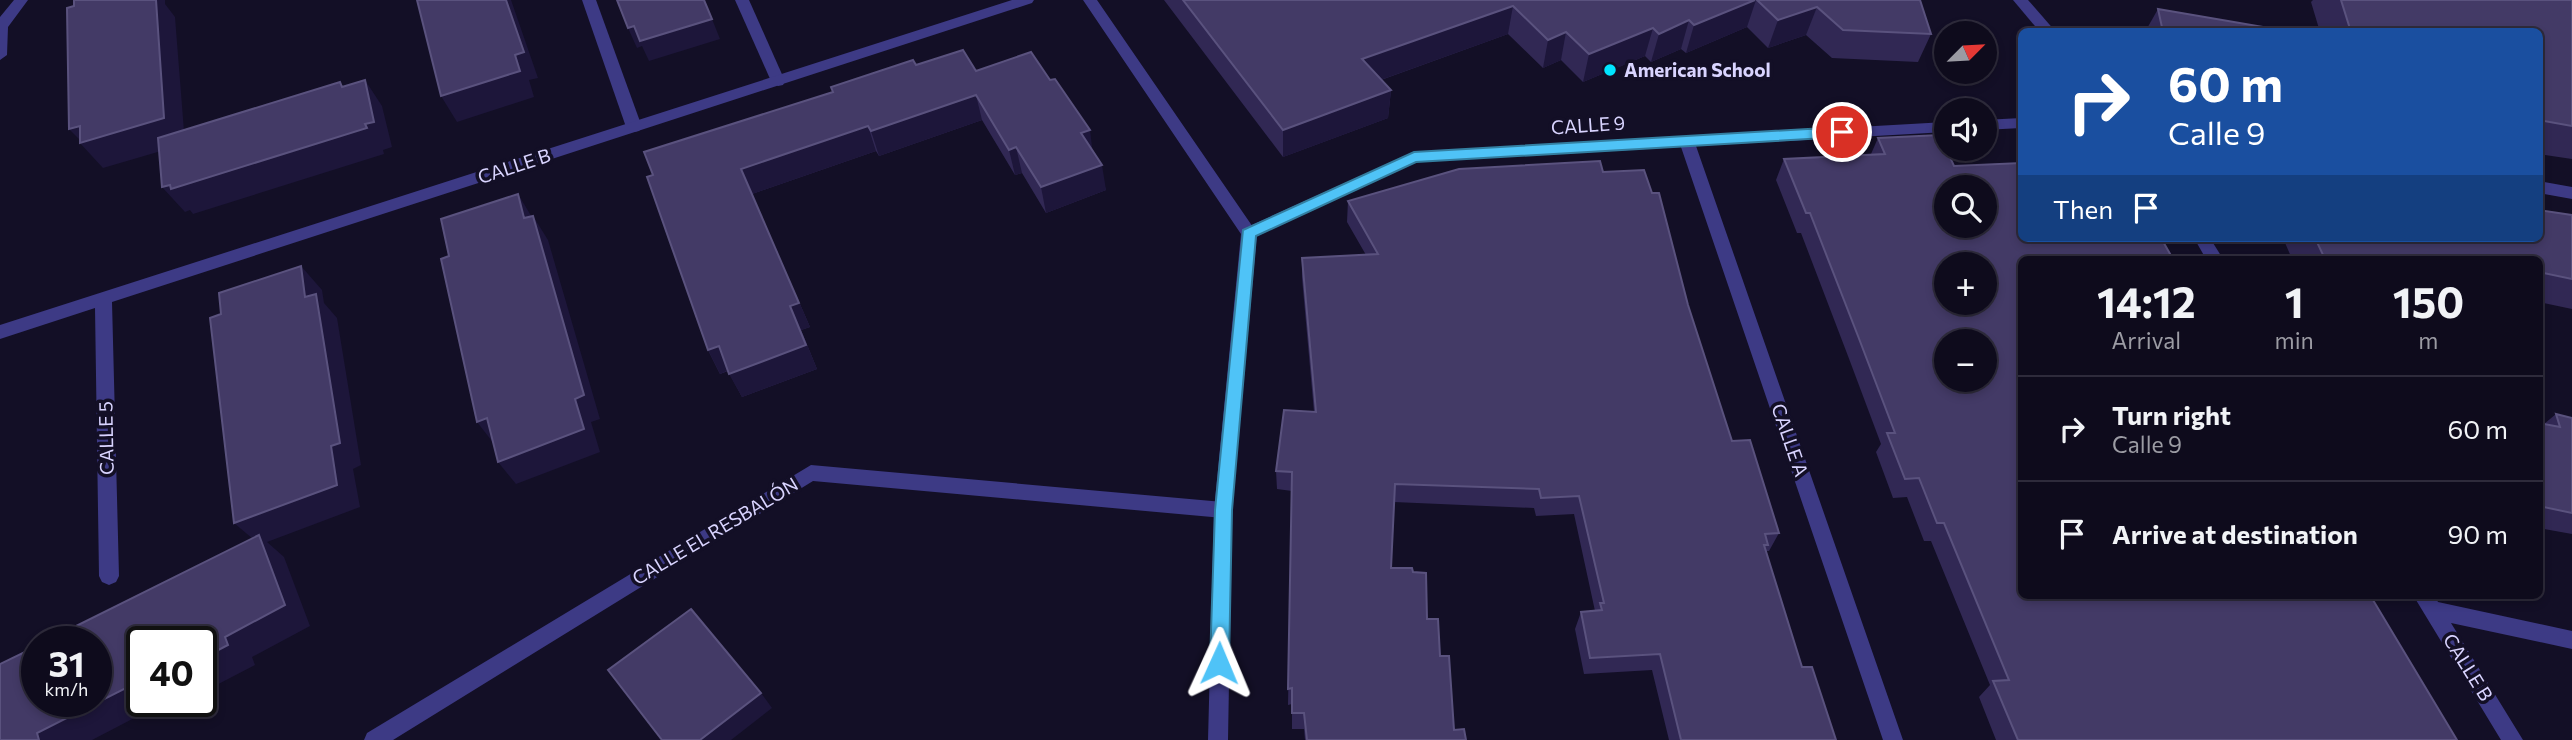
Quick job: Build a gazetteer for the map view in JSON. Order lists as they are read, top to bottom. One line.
{"streets":{"street":["CALLE 9","CALLE B","CALLE 5","CALLE A","CALLE EL RESBALÓN"]},"crossings":[["CALLE 9","CALLE A"],["CALLE B","CALLE 5"]],"places":["American School"],"north":"top right","page":{"map_buttons":["+","−"],"turn":["60 m","Calle 9"],"then":"Then","eta":["14:12","Arrival","1","min","150","m"],"list":[{"name":"Turn right","note":"Calle 9","value":"60 m"},{"name":"Arrive at destination","value":"90 m"}],"speed":"31 km/h","limit":"40"}}
